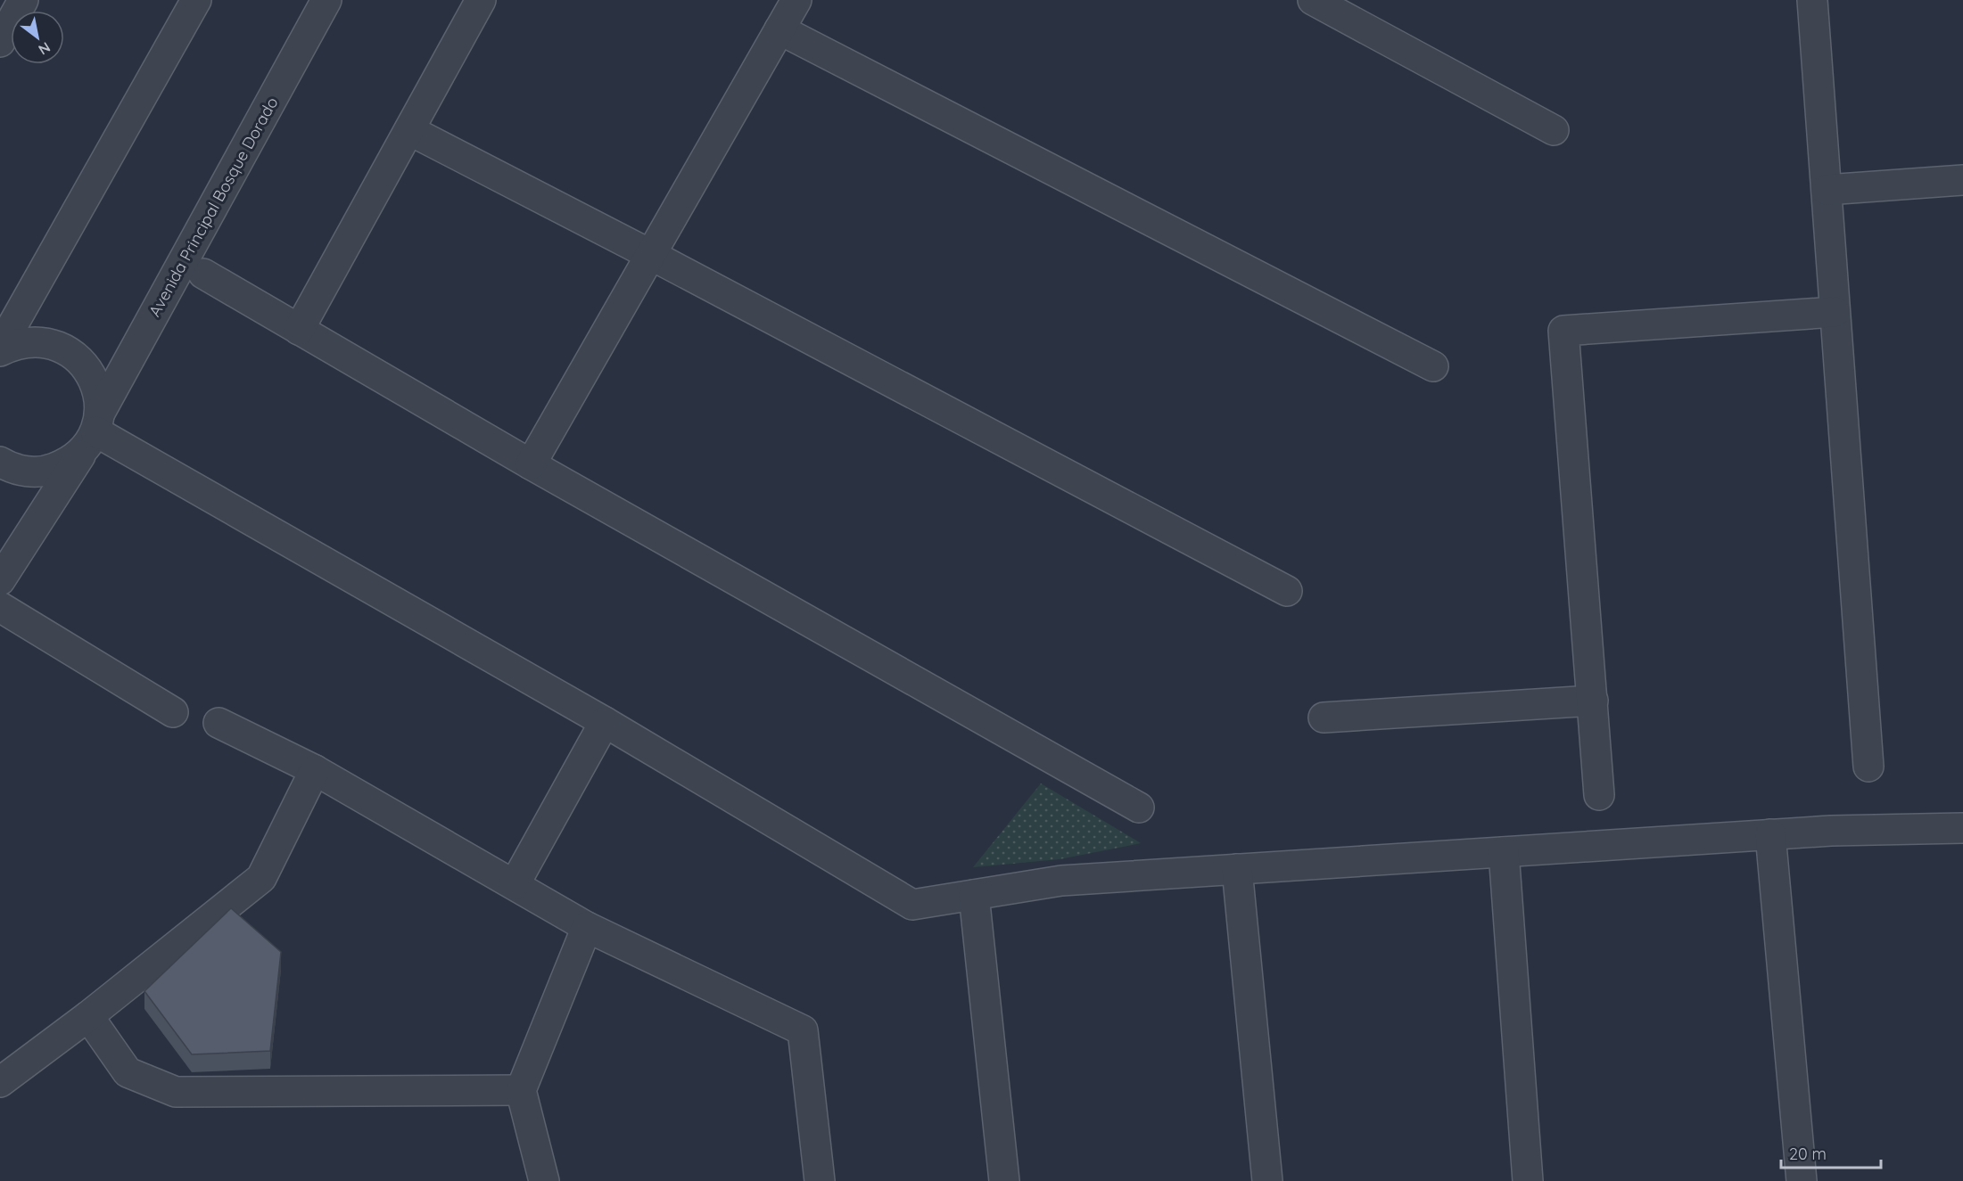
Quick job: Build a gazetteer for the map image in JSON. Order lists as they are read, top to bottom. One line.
{"streets":{"street":["Avenida Principal Bosque Dorado"]},"scale_bar":"20 m","north":"bottom right"}
